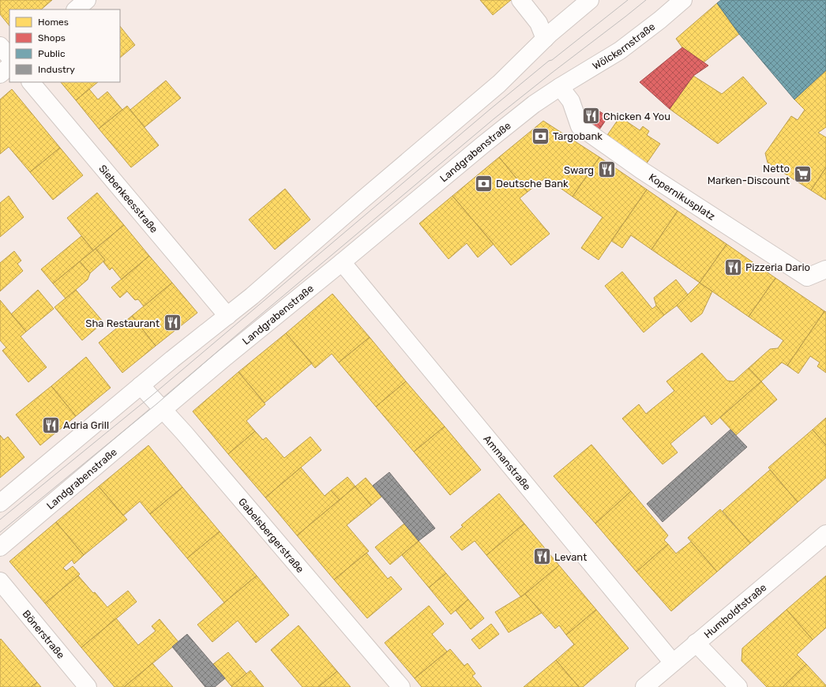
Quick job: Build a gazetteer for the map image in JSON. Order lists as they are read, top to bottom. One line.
{"streets":{"street":["Wölckernstraße","Landgrabenstraße","Kopernikusplatz","Siebenkeesstraße","Ammanstraße","Gabelsbergerstraße","Humboldtstraße","Bönerstraße"]},"crossings":[["Wölckernstraße","Landgrabenstraße"],["Wölckernstraße","Kopernikusplatz"],["Landgrabenstraße","Kopernikusplatz"],["Landgrabenstraße","Ammanstraße"],["Landgrabenstraße","Gabelsbergerstraße"],["Ammanstraße","Humboldtstraße"]],"places":{"restaurant":["Chicken 4 You","Swarg","Pizzeria Dario","Sha Restaurant","Adria Grill","Levant"],"bank":["Targobank","Deutsche Bank"],"supermarket":["Netto Marken-Discount"]},"legend":["Homes","Shops","Public","Industry"]}
